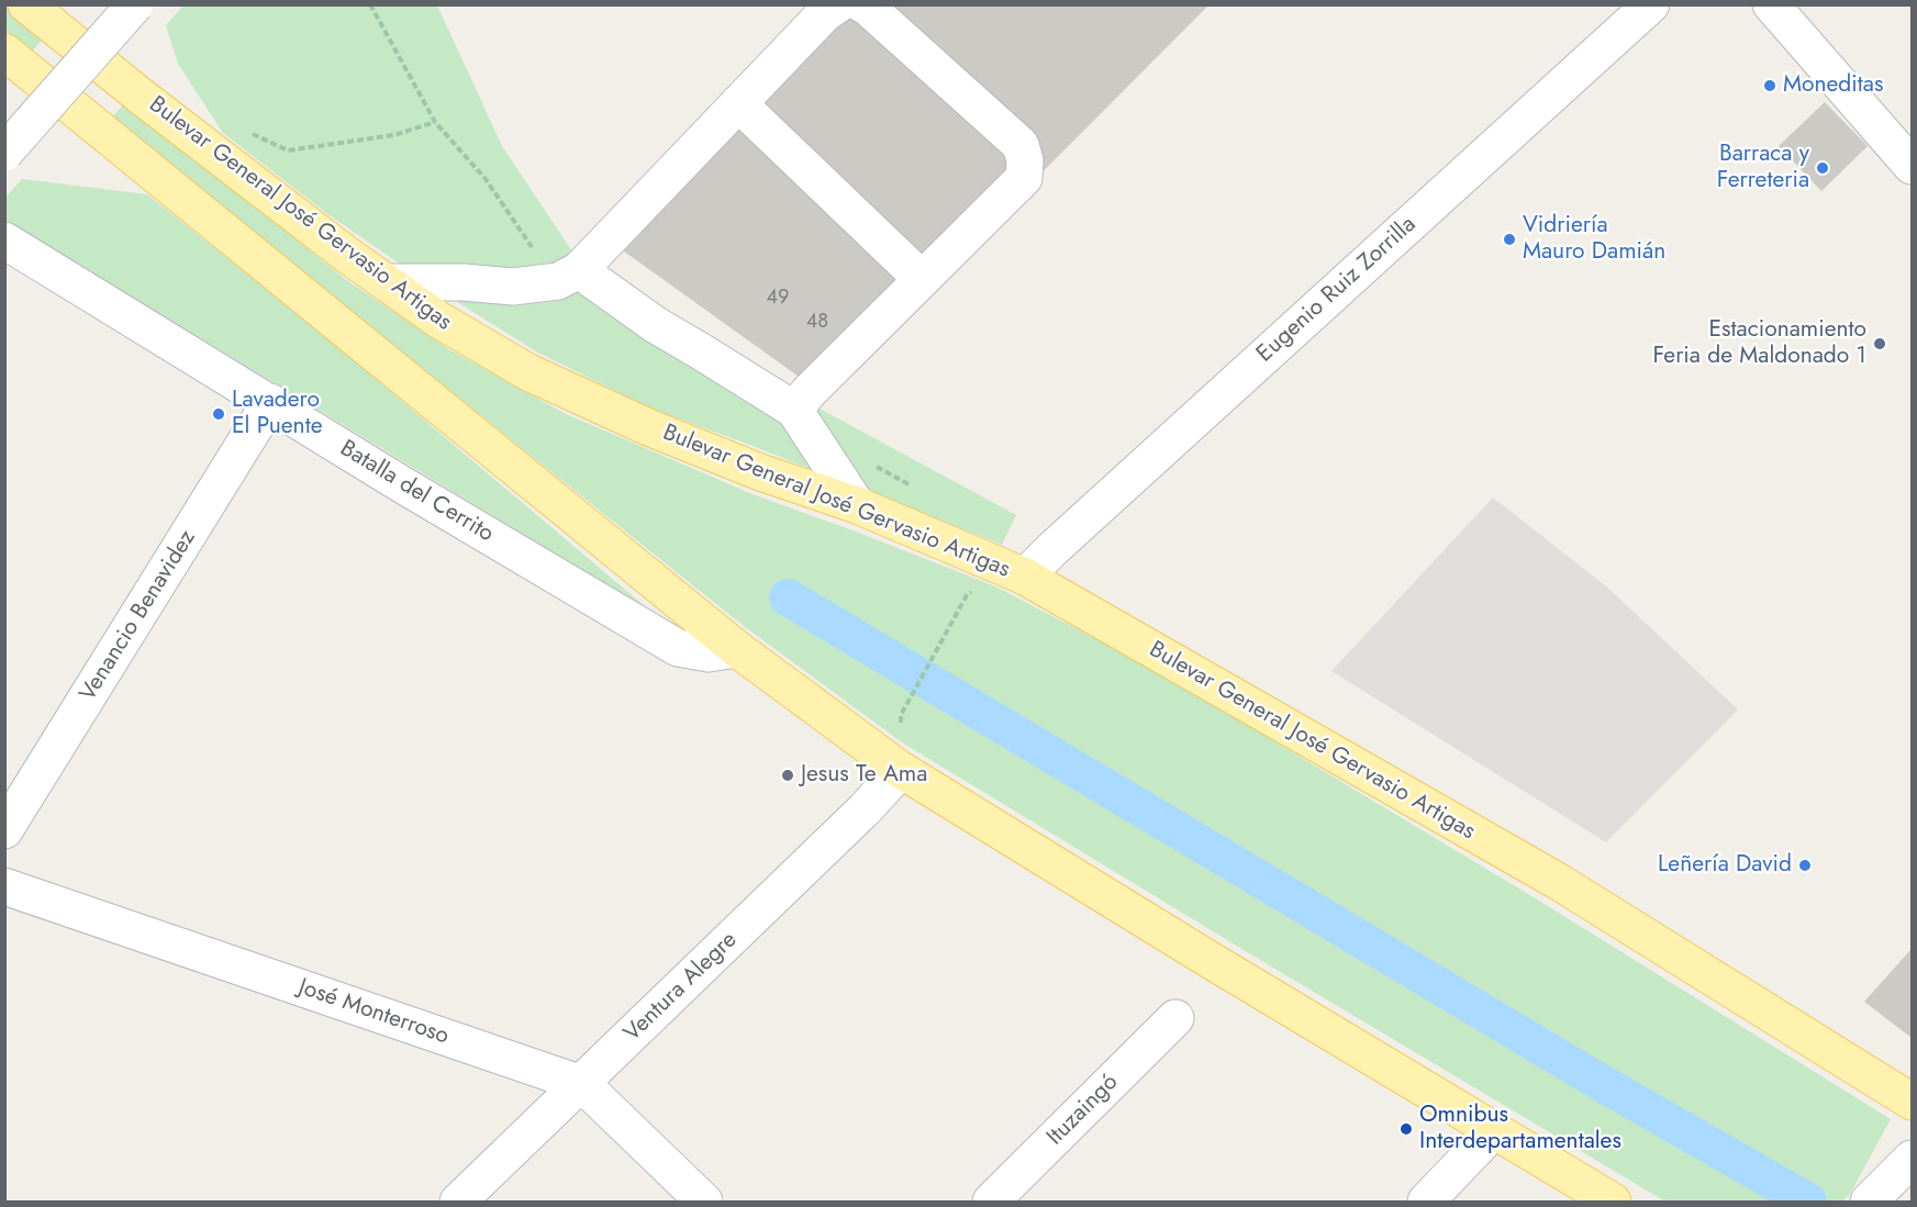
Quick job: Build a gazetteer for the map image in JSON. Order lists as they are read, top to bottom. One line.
{"streets":{"main road":["Bulevar General José Gervasio Artigas"],"street":["Eugenio Ruiz Zorrilla","Batalla del Cerrito","Venancio Benavidez","Ventura Alegre","José Monterroso","Ituzaingó"]},"crossings":[["Bulevar General José Gervasio Artigas","Eugenio Ruiz Zorrilla"],["Batalla del Cerrito","Venancio Benavidez"],["Ventura Alegre","José Monterroso"]],"places":["Moneditas","Barraca y Ferreteria","Vidriería Mauro Damián","Estacionamiento Feria de Maldonado 1","Lavadero El Puente","Jesus Te Ama","Leñería David","Omnibus Interdepartamentales"],"house_numbers":["49","48"]}
